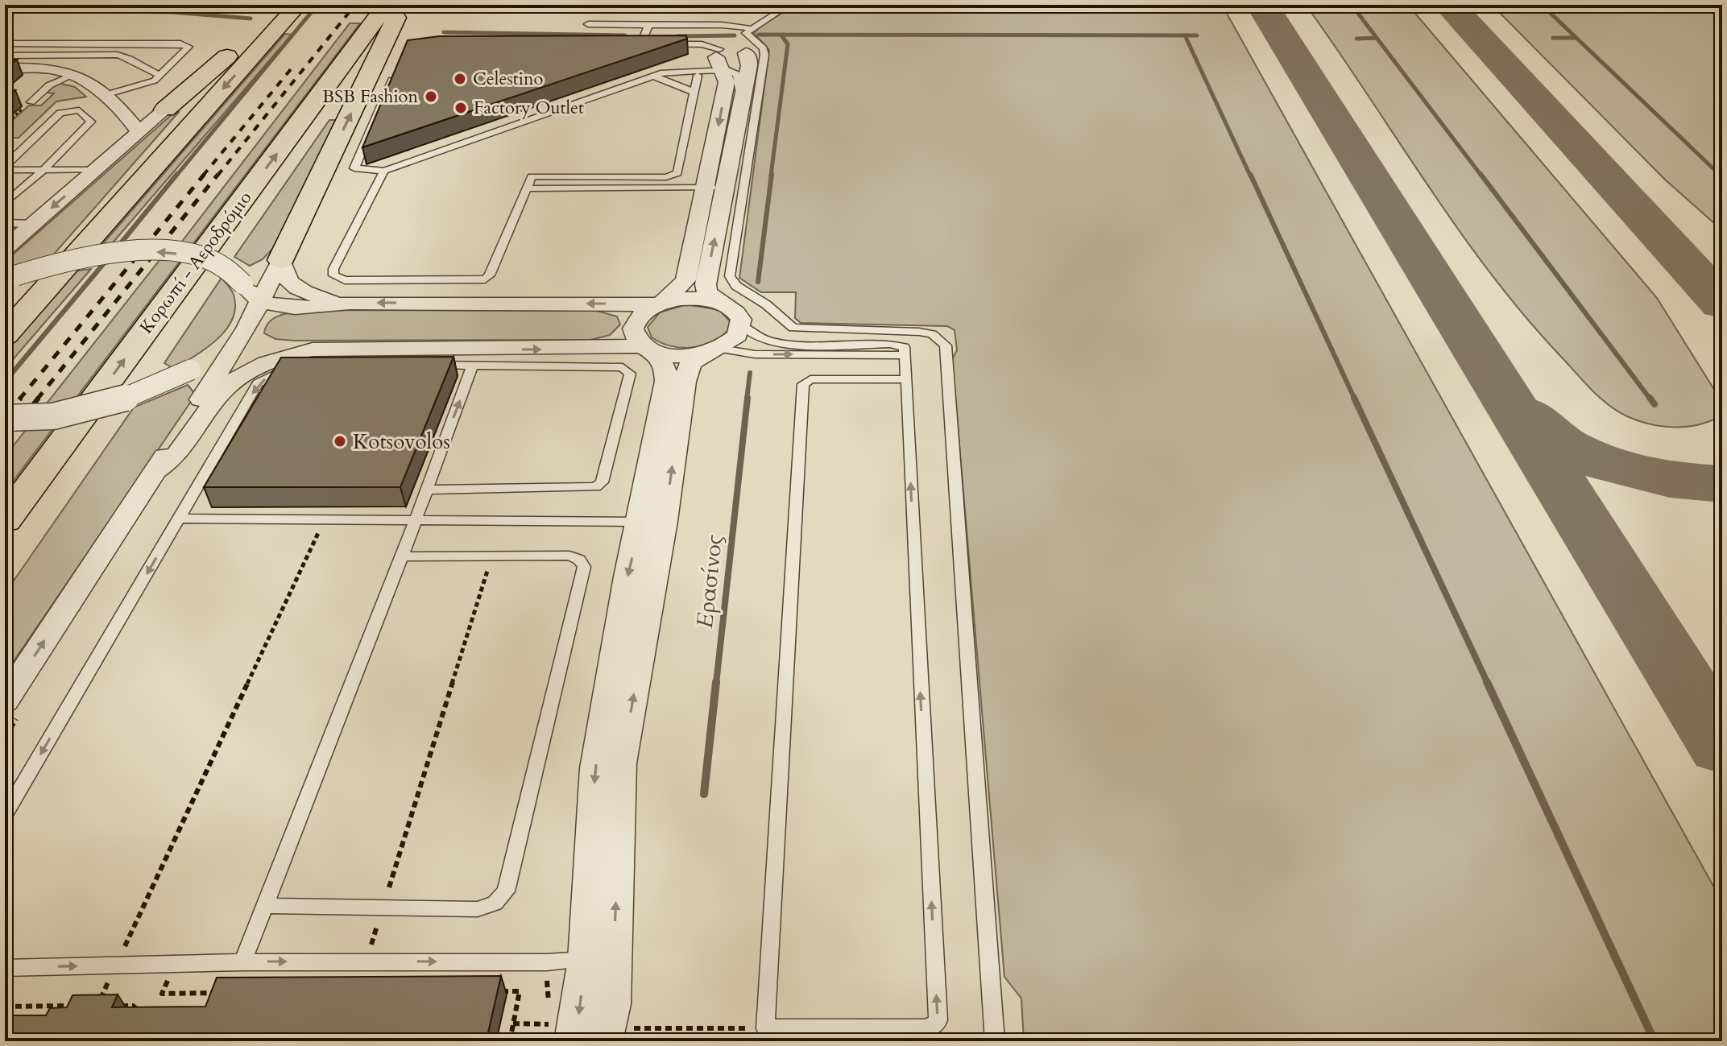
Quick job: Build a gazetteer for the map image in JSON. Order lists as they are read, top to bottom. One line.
{"streets":{"highway":["Κορωπί - Αεροδρόμιο"]},"water":["Ερασίνος"],"places":["Celestino","BSB Fashion","Factory Outlet","Kotsovolos"]}
